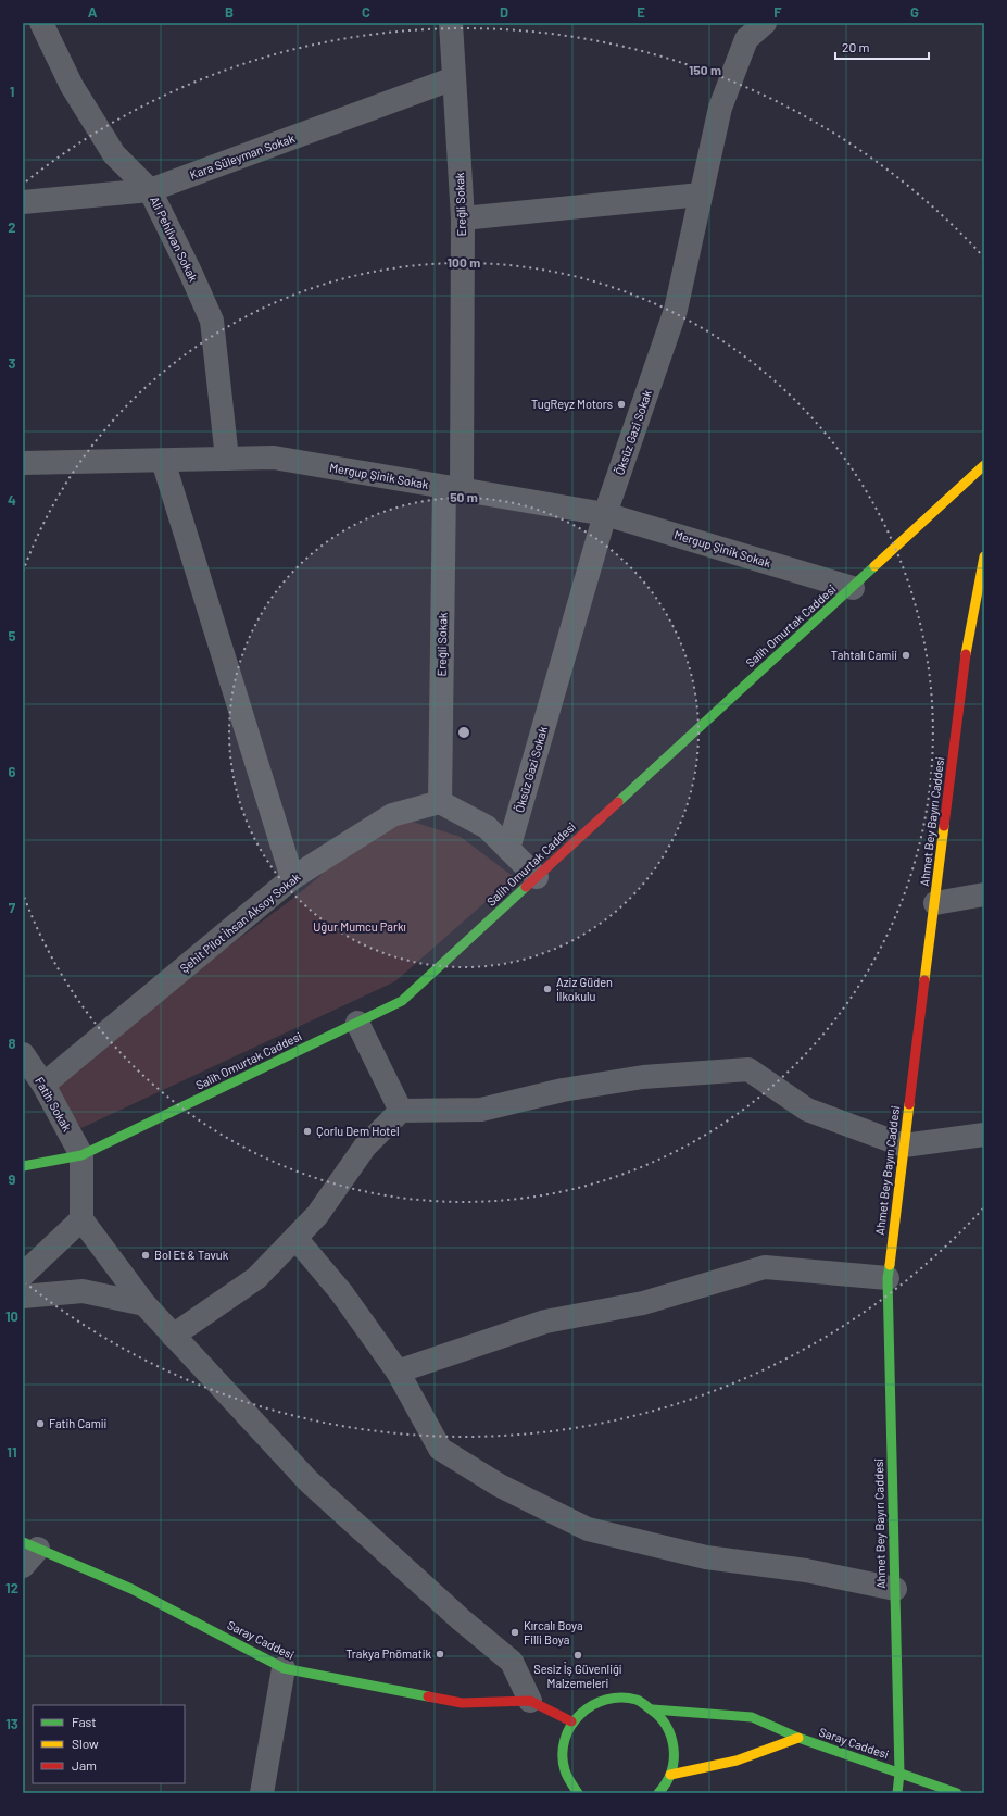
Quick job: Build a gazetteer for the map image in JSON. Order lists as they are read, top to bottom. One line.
{"streets":{"main road":["Salih Omurtak Caddesi","Ahmet Bey Bayırı Caddesi","Saray Caddesi"],"street":["Kara Süleyman Sokak","Ereğli Sokak","Ali Pehlivan Sokak","Öksüz Gazi Sokak","Mergup Şinik Sokak","Şehit Pilot İhsan Aksoy Sokak","Fatih Sokak"]},"crossings":[["Kara Süleyman Sokak","Ereğli Sokak"],["Kara Süleyman Sokak","Ali Pehlivan Sokak"],["Ereğli Sokak","Mergup Şinik Sokak"],["Ereğli Sokak","Şehit Pilot İhsan Aksoy Sokak"],["Ali Pehlivan Sokak","Mergup Şinik Sokak"],["Öksüz Gazi Sokak","Mergup Şinik Sokak"],["Mergup Şinik Sokak","Salih Omurtak Caddesi"],["Salih Omurtak Caddesi","Fatih Sokak"],["Ahmet Bey Bayırı Caddesi","Saray Caddesi"],["Şehit Pilot İhsan Aksoy Sokak","Fatih Sokak"]],"parks":["Uğur Mumcu Parkı"],"places":["TugReyz Motors","Tahtalı Camii","Aziz Güden İlkokulu","Çorlu Dem Hotel","Bol Et & Tavuk","Fatih Camii","Kırcalı Boya Filli Boya","Trakya Pnömatik","Sesiz İş Güvenliği Malzemeleri"],"legend":["Fast","Slow","Jam"],"scale_bar":"20 m","grid":{"columns":["A","B","C","D","E","F","G"],"rows":["1","2","3","4","5","6","7","8","9","10","11","12","13"]},"rings":["150 m","100 m","50 m"]}
